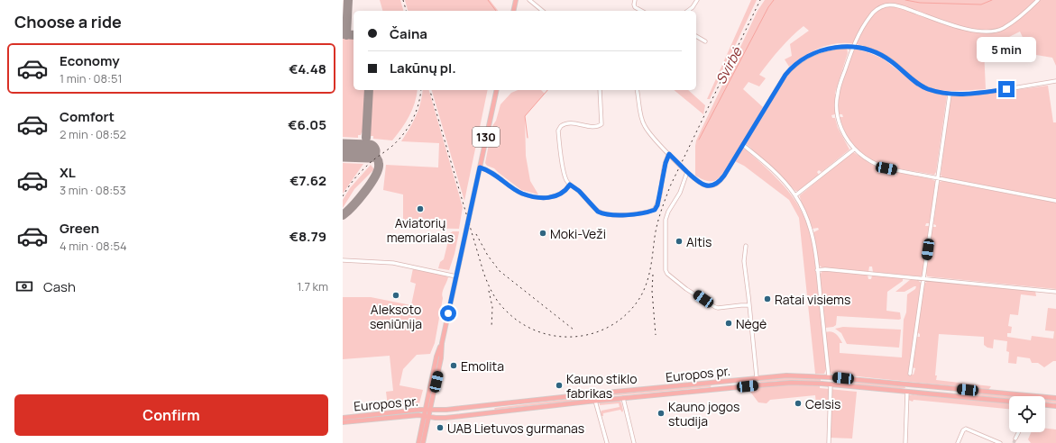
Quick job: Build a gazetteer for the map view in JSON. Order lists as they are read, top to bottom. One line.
{"streets":{"main road":["130","Europos pr."]},"crossings":[["130","Europos pr."]],"water":["Svirbė"],"places":["Aviatorių memorialas","Moki-Veži","Altis","Aleksoto seniūnija","Ratai visiems","Nėgė","Emolita","Kauno stiklo fabrikas","Celsis","Kauno jogos studija","UAB Lietuvos gurmanas"],"page":{"heading":"Choose a ride","banner":["Čaina","Lakūnų pl."],"bubble":"5 min","list":[{"name":"Economy","note":"1 min · 08:51","value":"€4.48"},{"name":"Comfort","note":"2 min · 08:52","value":"€6.05"},{"name":"XL","note":"3 min · 08:53","value":"€7.62"},{"name":"Green","note":"4 min · 08:54","value":"€8.79"}],"pay":["Cash","1.7 km"],"buttons":"Confirm"}}
